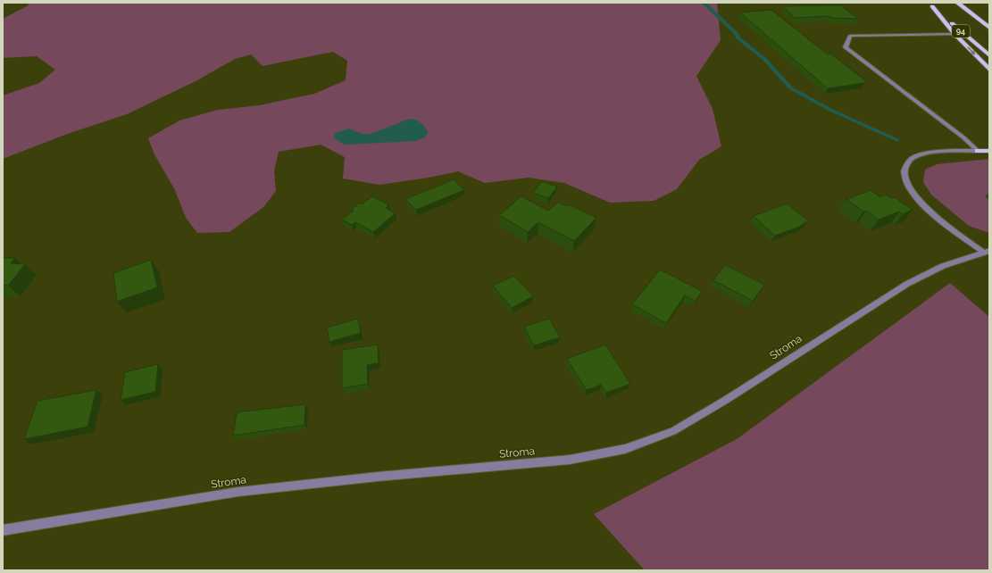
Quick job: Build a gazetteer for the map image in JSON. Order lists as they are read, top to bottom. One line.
{"streets":{"main road":["94"],"street":["Stroma"]}}
